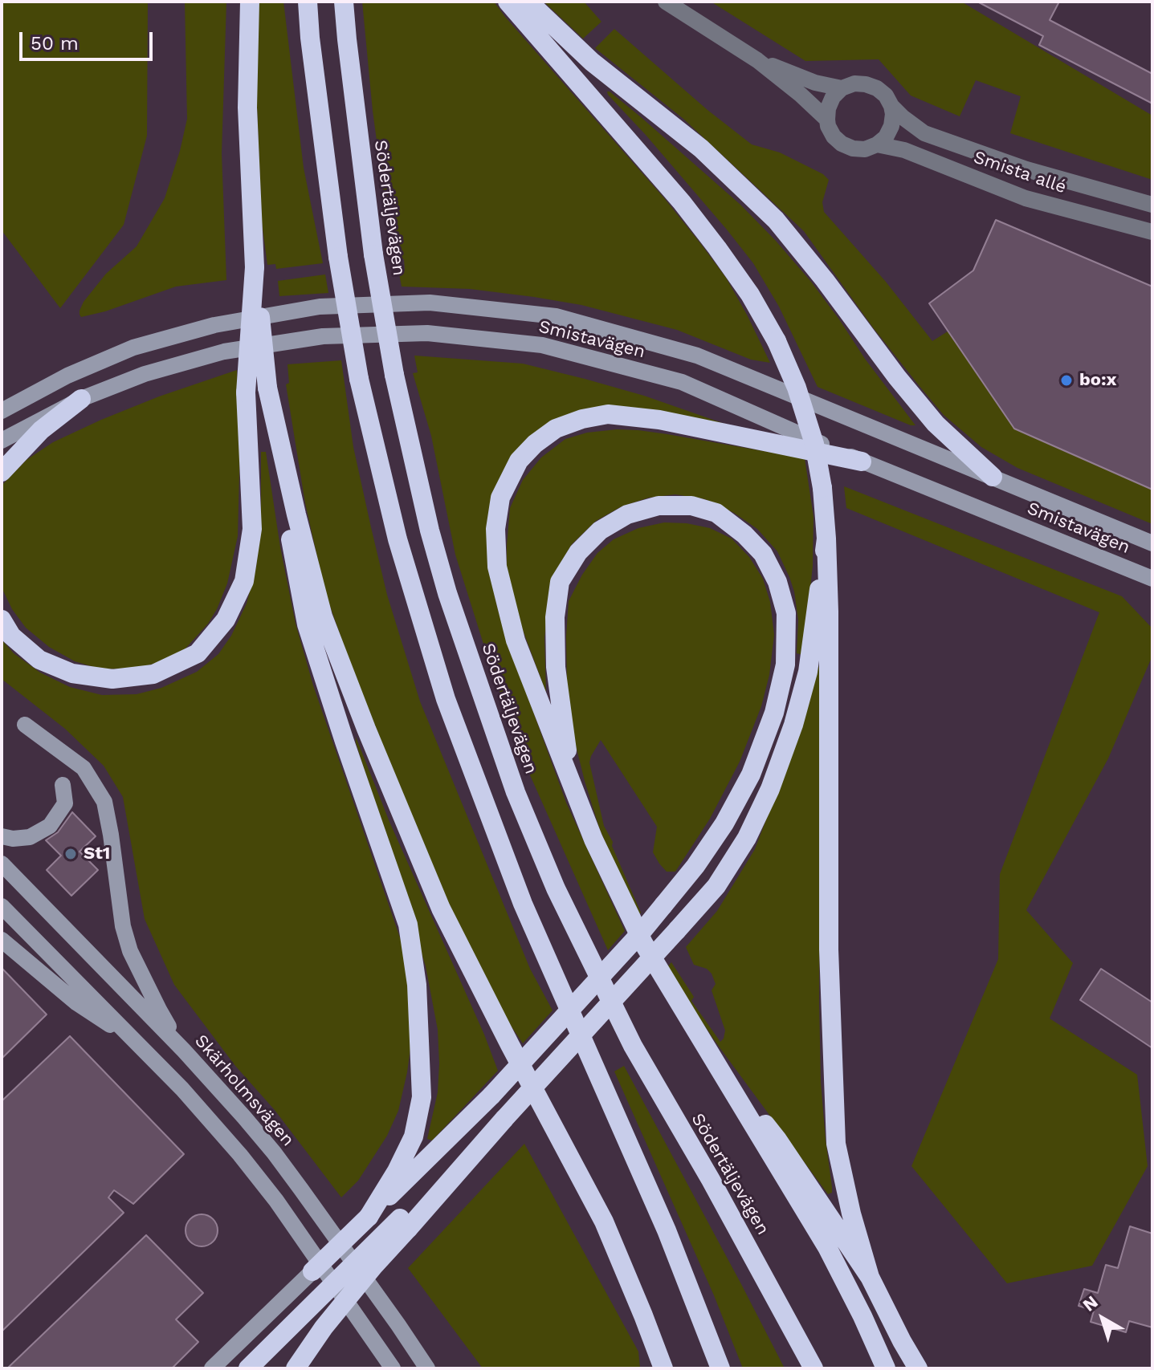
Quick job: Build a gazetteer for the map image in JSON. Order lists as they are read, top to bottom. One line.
{"streets":{"highway":["Södertäljevägen"],"main road":["Smistavägen","Skärholmsvägen"],"street":["Smista allé"]},"places":["bo:x","St1"],"scale_bar":"50 m","north":"top left"}
